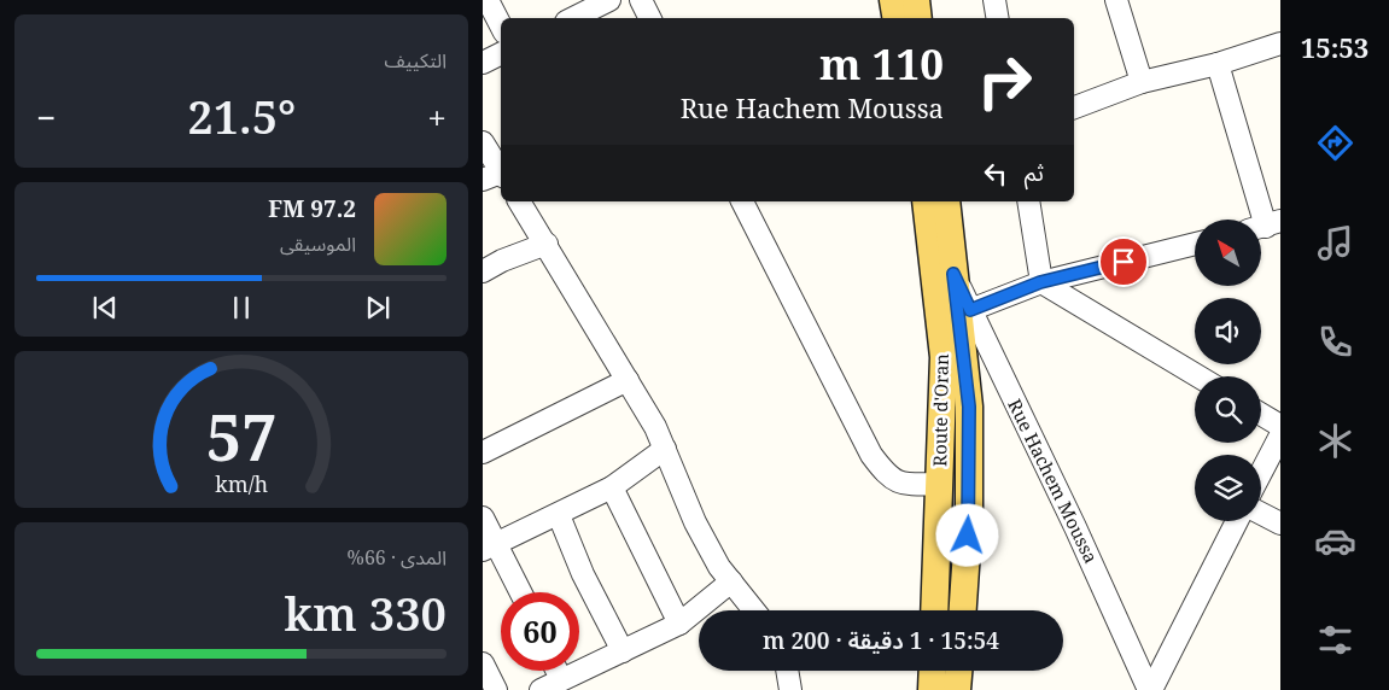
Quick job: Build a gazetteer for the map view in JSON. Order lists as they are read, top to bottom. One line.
{"streets":{"main road":["Route d'Oran"],"street":["Rue Hachem Moussa"]},"crossings":[["Route d'Oran","Rue Hachem Moussa"]],"north":"top left","page":{"tabs":"15:53","tile":["التكييف",["المدى · 66%","330 km"]],"turn":["110 m","Rue Hachem Moussa"],"heat":["−","21.5°","+"],"then":"ثم","song":["97.2 FM","الموسيقى"],"limit":"60","trip":"15:54 · 1 دقيقة · 200 m","gauge":["57","km/h"]}}
